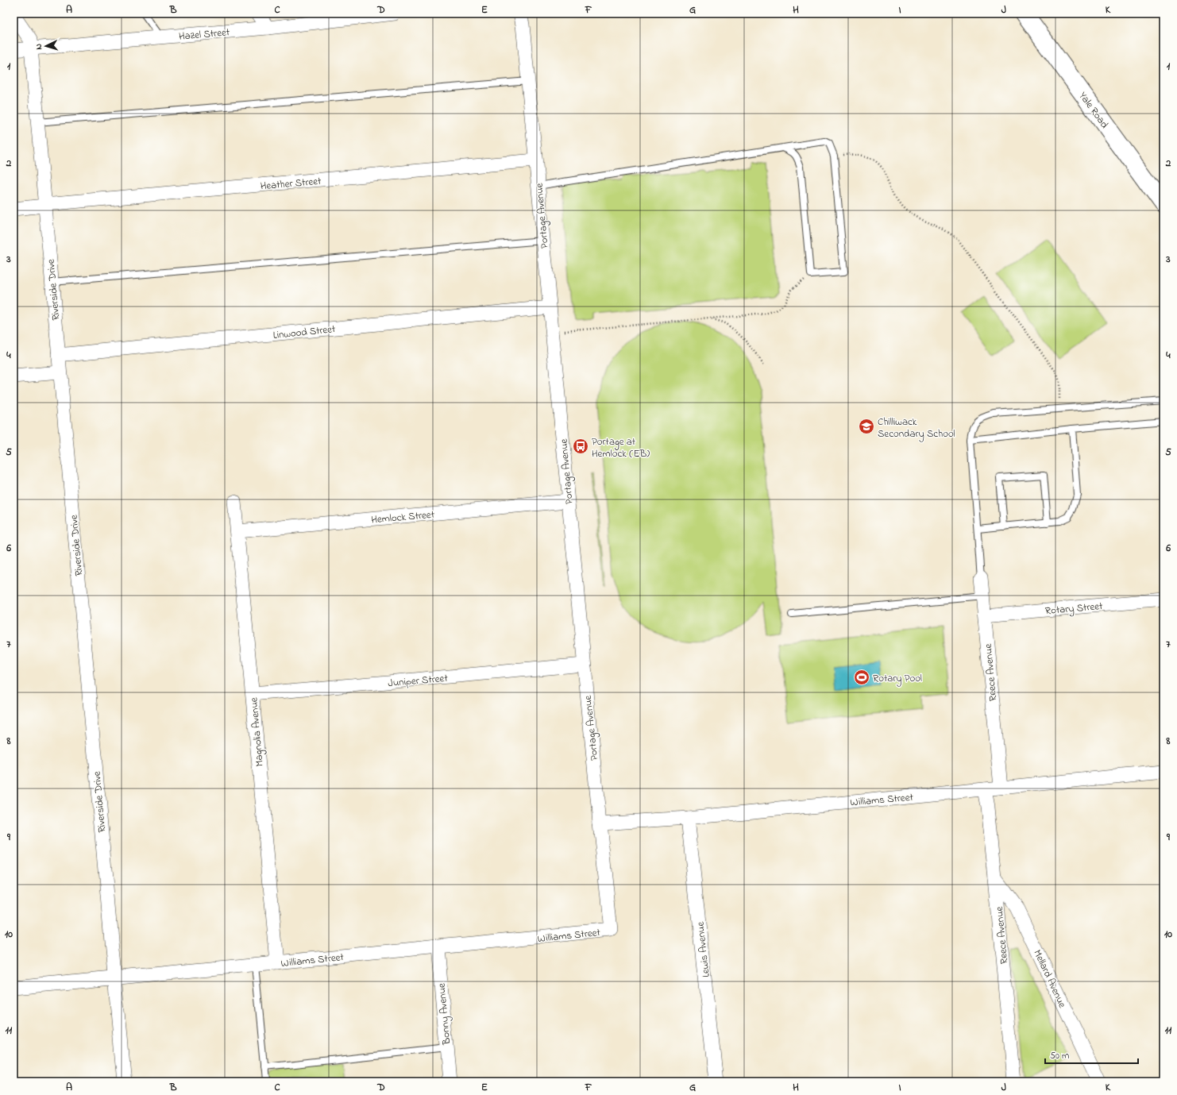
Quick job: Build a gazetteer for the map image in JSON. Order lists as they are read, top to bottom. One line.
{"streets":{"main road":["Yale Road"],"street":["Hazel Street","Heather Street","Portage Avenue","Riverside Drive","Linwood Street","Hemlock Street","Rotary Street","Reece Avenue","Juniper Street","Magnolia Avenue","Williams Street","Lewis Avenue","Mellard Avenue","Bonny Avenue"]},"crossings":[["Hazel Street","Riverside Drive"],["Heather Street","Portage Avenue"],["Heather Street","Riverside Drive"],["Portage Avenue","Linwood Street"],["Portage Avenue","Hemlock Street"],["Portage Avenue","Juniper Street"],["Portage Avenue","Williams Street"],["Riverside Drive","Linwood Street"],["Riverside Drive","Williams Street"],["Hemlock Street","Magnolia Avenue"],["Rotary Street","Reece Avenue"],["Reece Avenue","Williams Street"],["Reece Avenue","Mellard Avenue"],["Juniper Street","Magnolia Avenue"],["Magnolia Avenue","Williams Street"],["Williams Street","Lewis Avenue"],["Williams Street","Bonny Avenue"]],"places":{"school or university":["Chilliwack Secondary School"],"bus stop":["Portage at Hemlock (EB)"],"sports":["Rotary Pool"]},"scale_bar":"50 m","north":"left","grid":{"columns":["A","B","C","D","E","F","G","H","I","J","K"],"rows":["1","2","3","4","5","6","7","8","9","10","11"]}}
